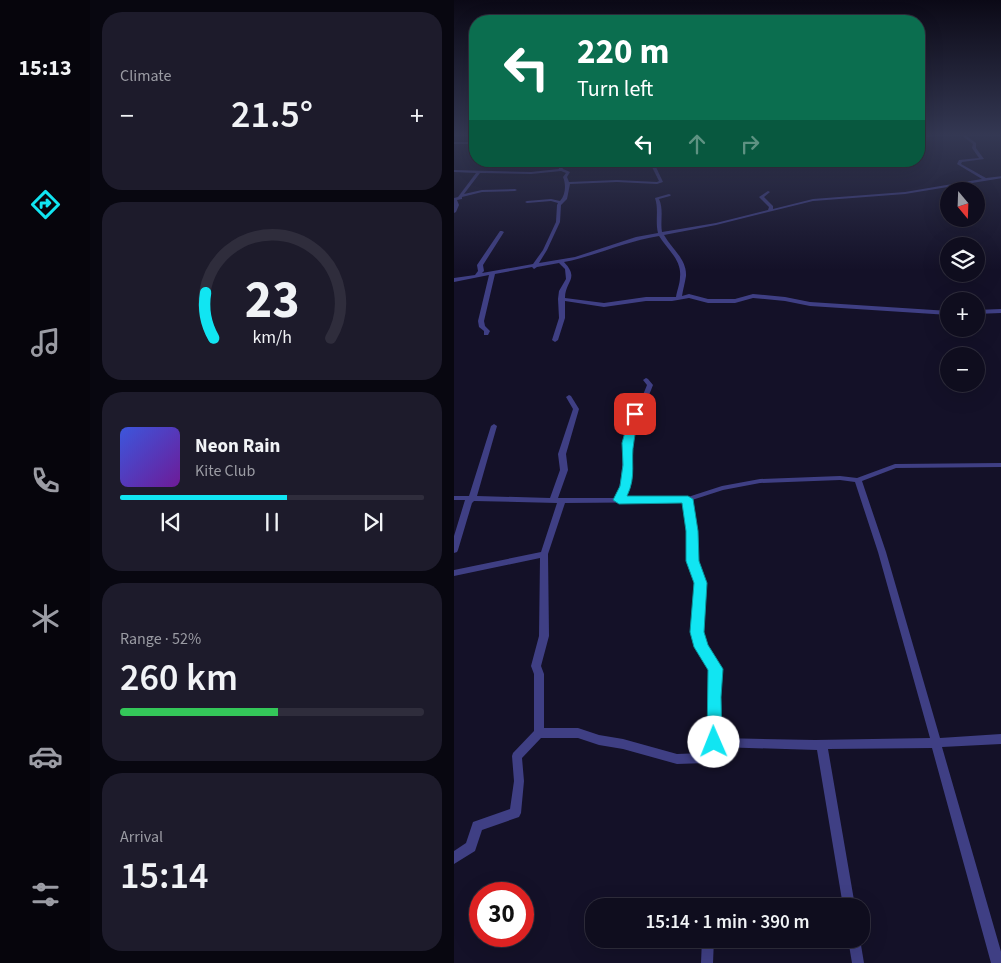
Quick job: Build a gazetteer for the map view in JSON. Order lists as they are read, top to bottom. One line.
{"north":"bottom","page":{"tabs":"15:13","tile":["Climate",["Range · 52%","260 km"],["Arrival","15:14"]],"turn":["220 m","Turn left"],"heat":["−","21.5°","+"],"map_buttons":["+","−"],"song":["Neon Rain","Kite Club"],"limit":"30","trip":"15:14 · 1 min · 390 m","gauge":["23","km/h"]}}
